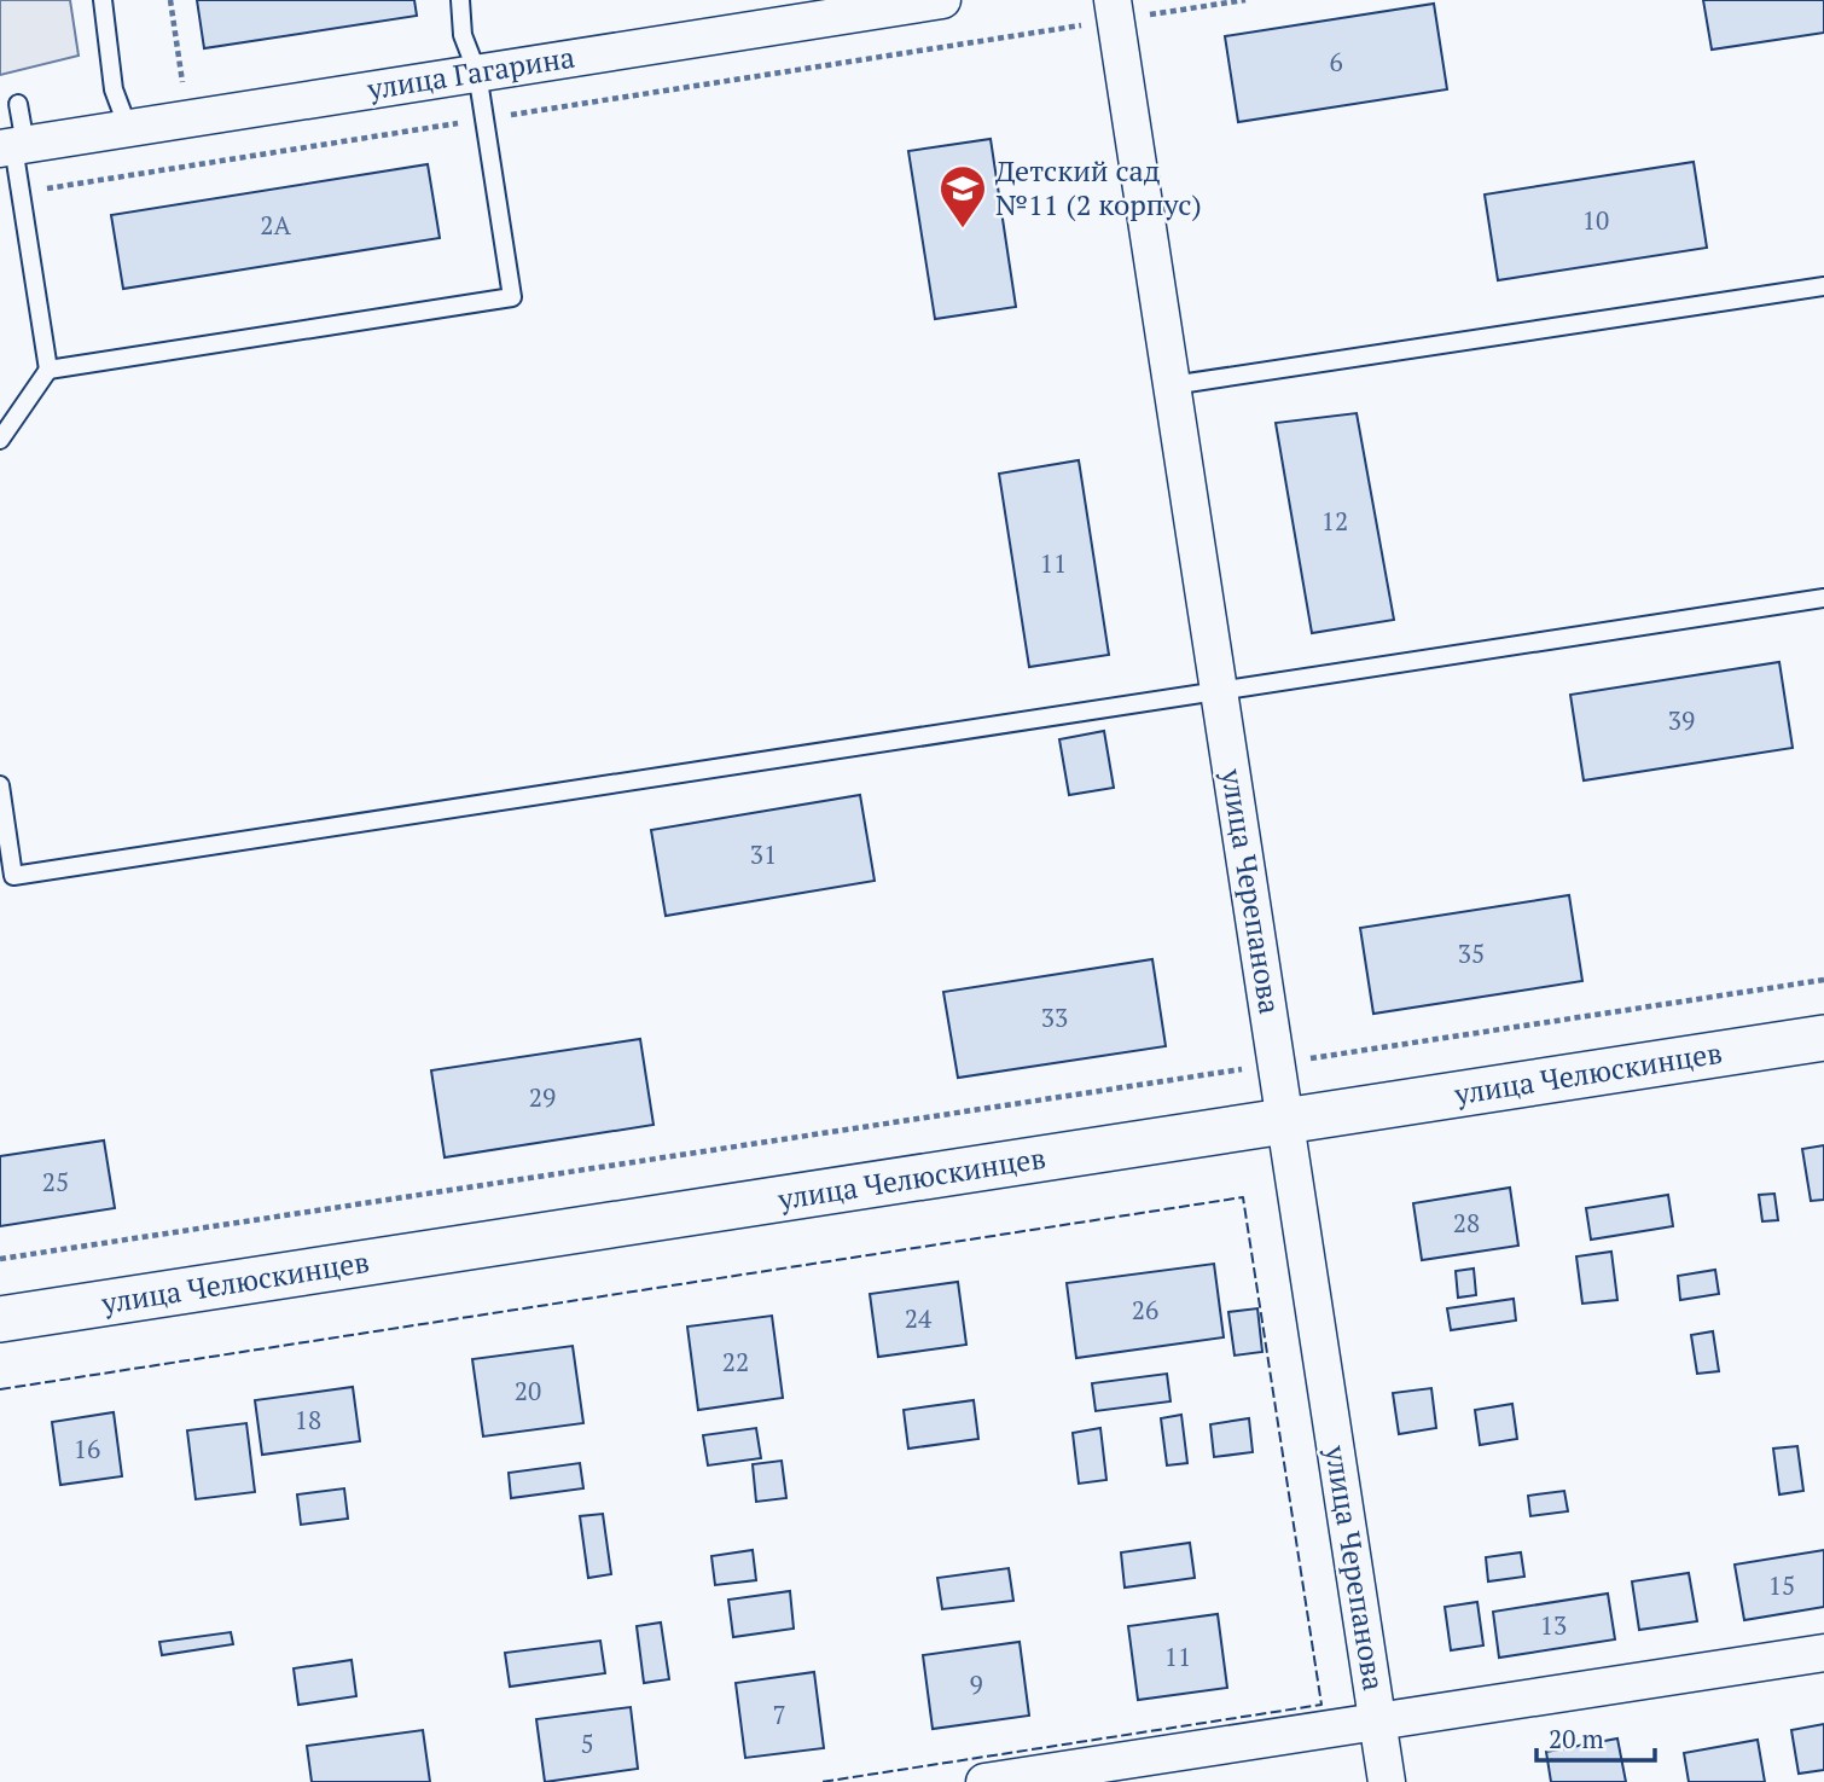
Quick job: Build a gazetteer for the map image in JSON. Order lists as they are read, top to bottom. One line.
{"streets":{"street":["улица Гагарина","улица Черепанова","улица Челюскинцев"]},"crossings":[["улица Черепанова","улица Челюскинцев"]],"places":{"school or university":["Детский сад №11 (2 корпус)"]},"house_numbers":["6","10","2А","12","11","39","31","35","33","29","25","28","26","24","22","20","18","16","15","13","11","9","7","5"],"scale_bar":"20 m"}
